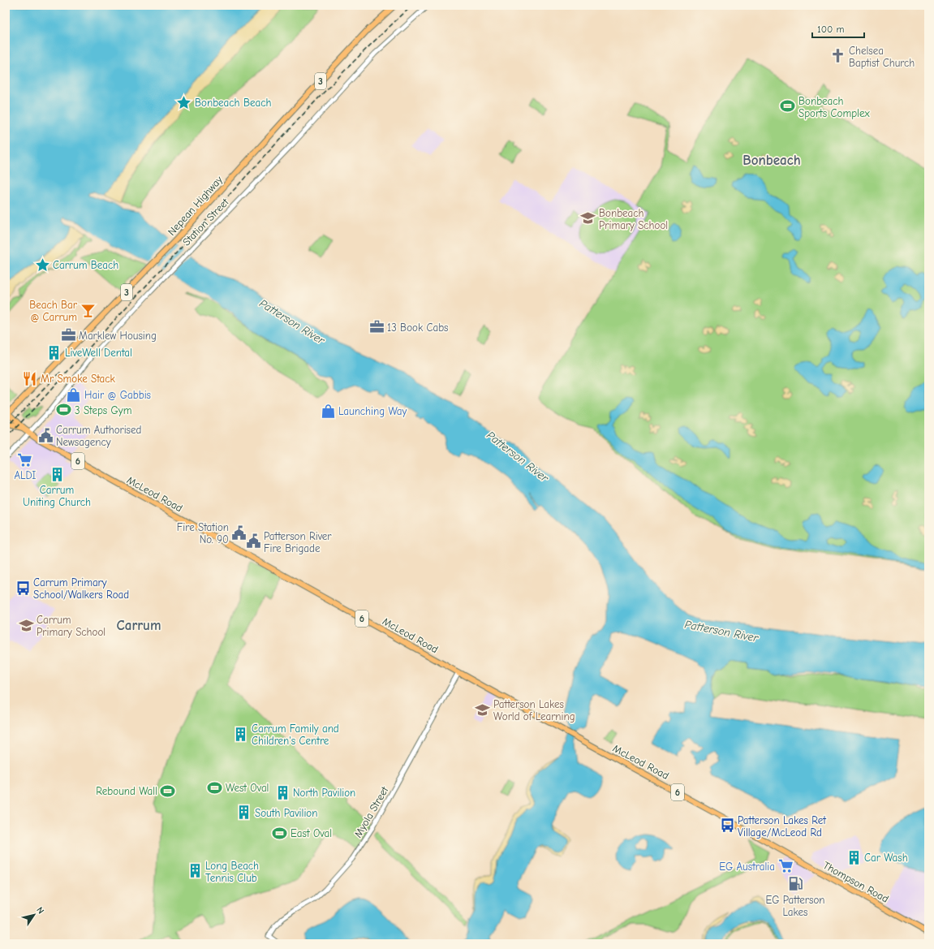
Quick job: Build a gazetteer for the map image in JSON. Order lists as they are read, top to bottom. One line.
{"streets":{"main road":["3","Nepean Highway","6","McLeod Road","Thompson Road"],"street":["Station Street","Myola Street"]},"crossings":[["Nepean Highway","McLeod Road"],["Station Street","McLeod Road"],["McLeod Road","Myola Street"],["McLeod Road","Thompson Road"]],"districts":["Bonbeach","Carrum"],"water":["Patterson River"],"places":{"church":["Chelsea Baptist Church"],"place":["Bonbeach Beach","Carrum Beach"],"sports":["Bonbeach Sports Complex","3 Steps Gym","West Oval","Rebound Wall","East Oval"],"school or university":["Bonbeach Primary School","Carrum Primary School","Patterson Lakes World of Learning"],"bar":["Beach Bar @ Carrum"],"office":["13 Book Cabs","Marklew Housing"],"building":["LiveWell Dental","Carrum Uniting Church","Carrum Family and Children's Centre","North Pavilion","South Pavilion","Car Wash","Long Beach Tennis Club"],"restaurant":["Mr Smoke Stack"],"shop":["Hair @ Gabbis","Launching Way"],"public building":["Carrum Authorised Newsagency","Fire Station No. 90","Patterson River Fire Brigade"],"supermarket":["ALDI","EG Australia"],"bus stop":["Carrum Primary School/Walkers Road","Patterson Lakes Ret Village/McLeod Rd"],"fuel station":["EG Patterson Lakes"]},"scale_bar":"100 m","north":"top right"}
